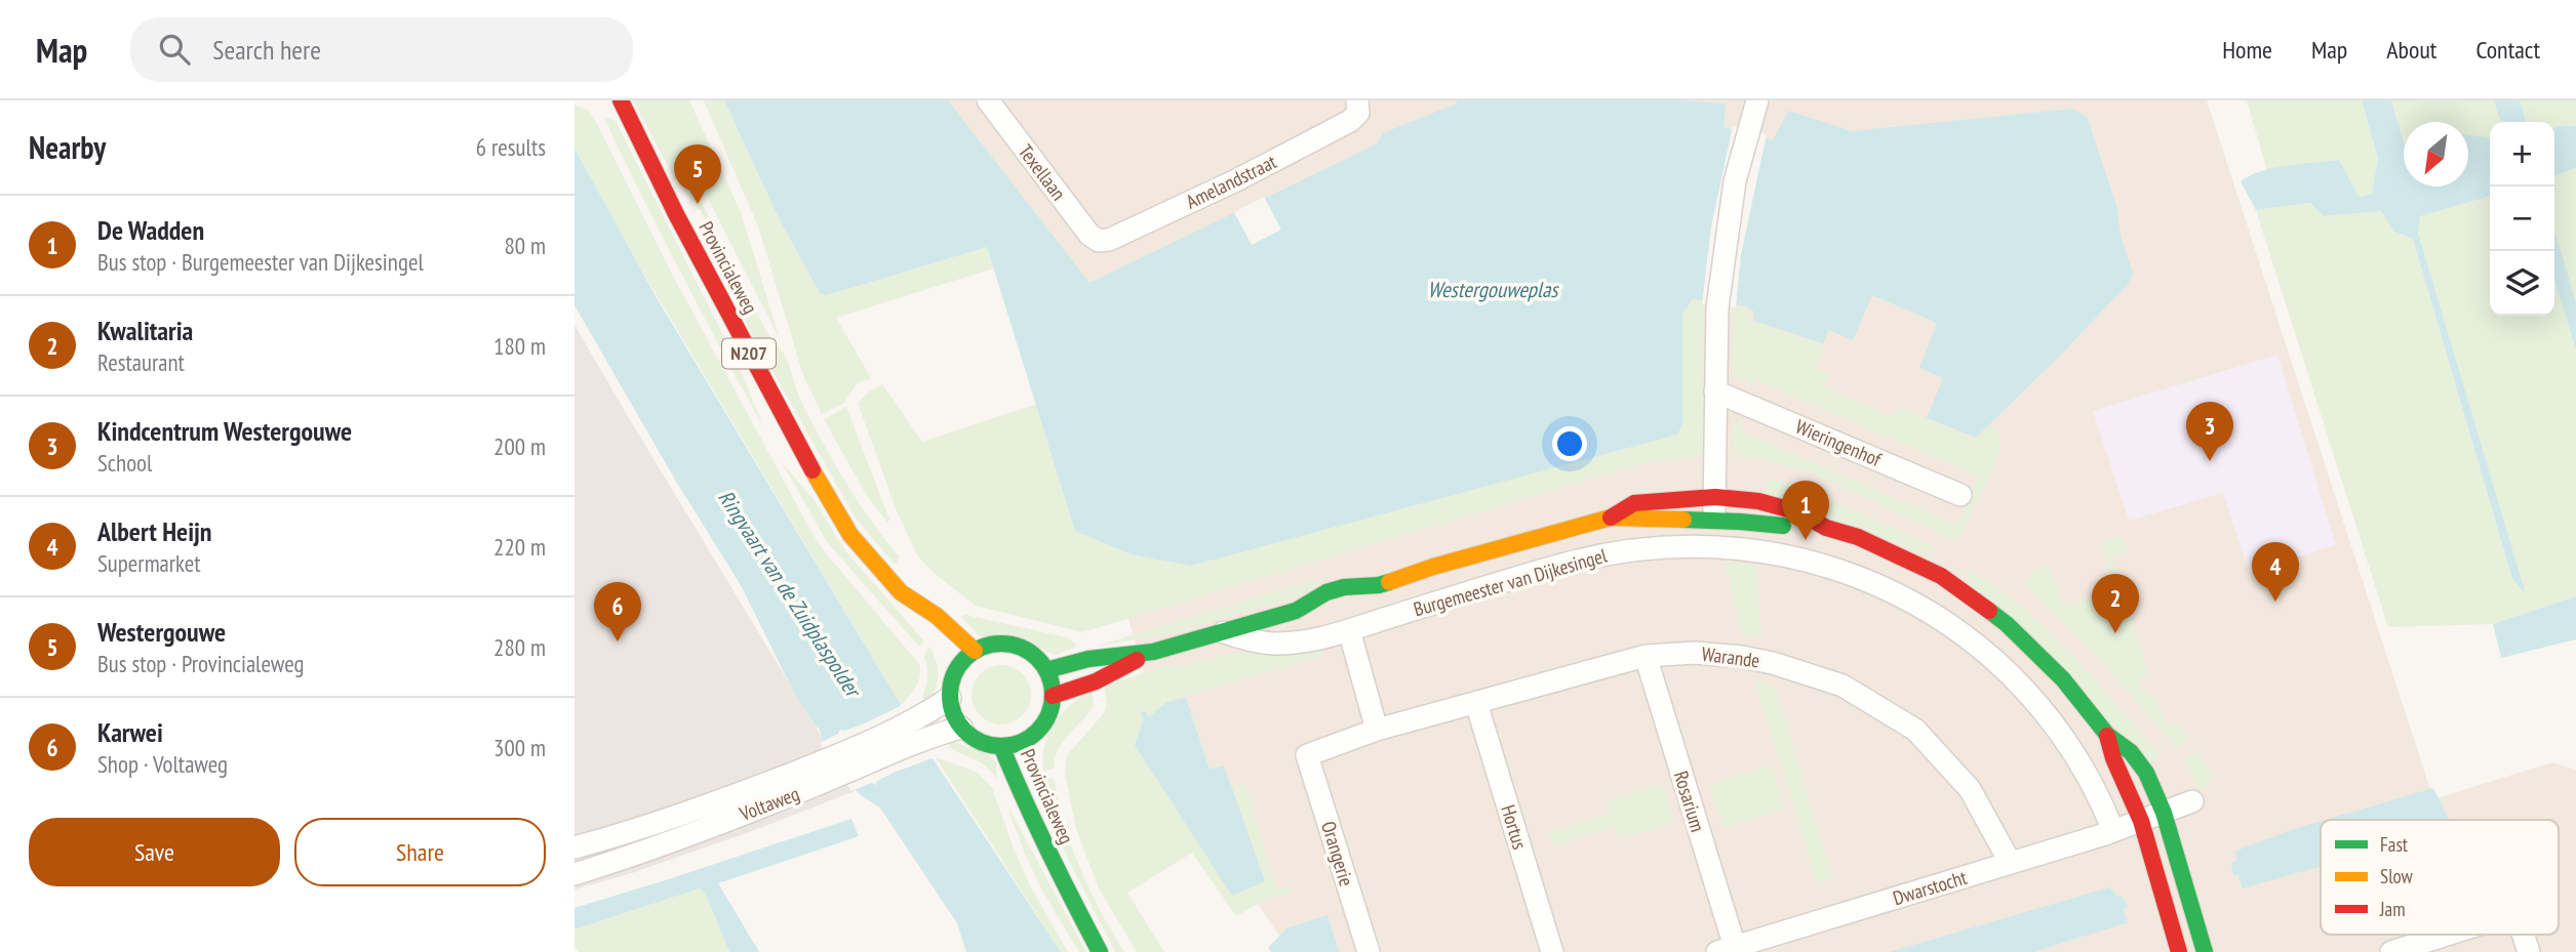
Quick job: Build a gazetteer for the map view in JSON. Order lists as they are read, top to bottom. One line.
{"streets":{"street":["Texellaan","Amelandstraat","Provincialeweg","N207","Wieringenhof","Burgemeester van Dijkesingel","Warande","Rosarium","Voltaweg","Hortus","Orangerie","Dwarstocht"]},"crossings":[["Texellaan","Amelandstraat"],["Provincialeweg","Burgemeester van Dijkesingel"],["Provincialeweg","Voltaweg"],["Burgemeester van Dijkesingel","Voltaweg"],["Burgemeester van Dijkesingel","Dwarstocht"],["Warande","Rosarium"],["Warande","Hortus"],["Warande","Orangerie"],["Warande","Dwarstocht"],["Rosarium","Dwarstocht"]],"water":["Westergouweplas","Ringvaart van de Zuidplaspolder"],"legend":["Fast","Slow","Jam"],"north":"bottom left","page":{"header":"Map","search":"Search here","nav":["Home","Map","About","Contact"],"heading":["Nearby","6 results"],"map_buttons":["+","−"],"pins":["5","3","1","4","2","6"],"list":[{"mark":"1","name":"De Wadden","note":"Bus stop · Burgemeester van Dijkesingel","value":"80 m"},{"mark":"2","name":"Kwalitaria","note":"Restaurant","value":"180 m"},{"mark":"3","name":"Kindcentrum Westergouwe","note":"School","value":"200 m"},{"mark":"4","name":"Albert Heijn","note":"Supermarket","value":"220 m"},{"mark":"5","name":"Westergouwe","note":"Bus stop · Provincialeweg","value":"280 m"},{"mark":"6","name":"Karwei","note":"Shop · Voltaweg","value":"300 m"}],"buttons":["Save","Share"]}}
